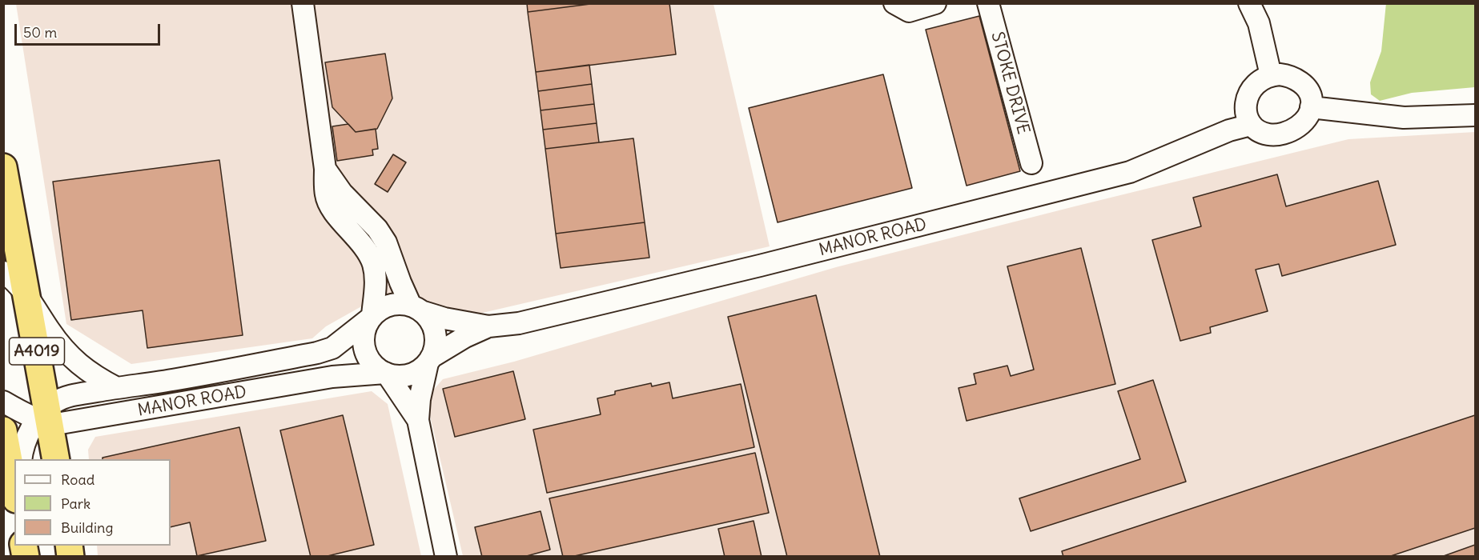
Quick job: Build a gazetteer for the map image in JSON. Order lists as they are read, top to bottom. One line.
{"streets":{"highway":["A4019"],"street":["STOKE DRIVE","MANOR ROAD"]},"crossings":[["MANOR ROAD","A4019"]],"legend":["Road","Park","Building"],"scale_bar":"50 m"}
